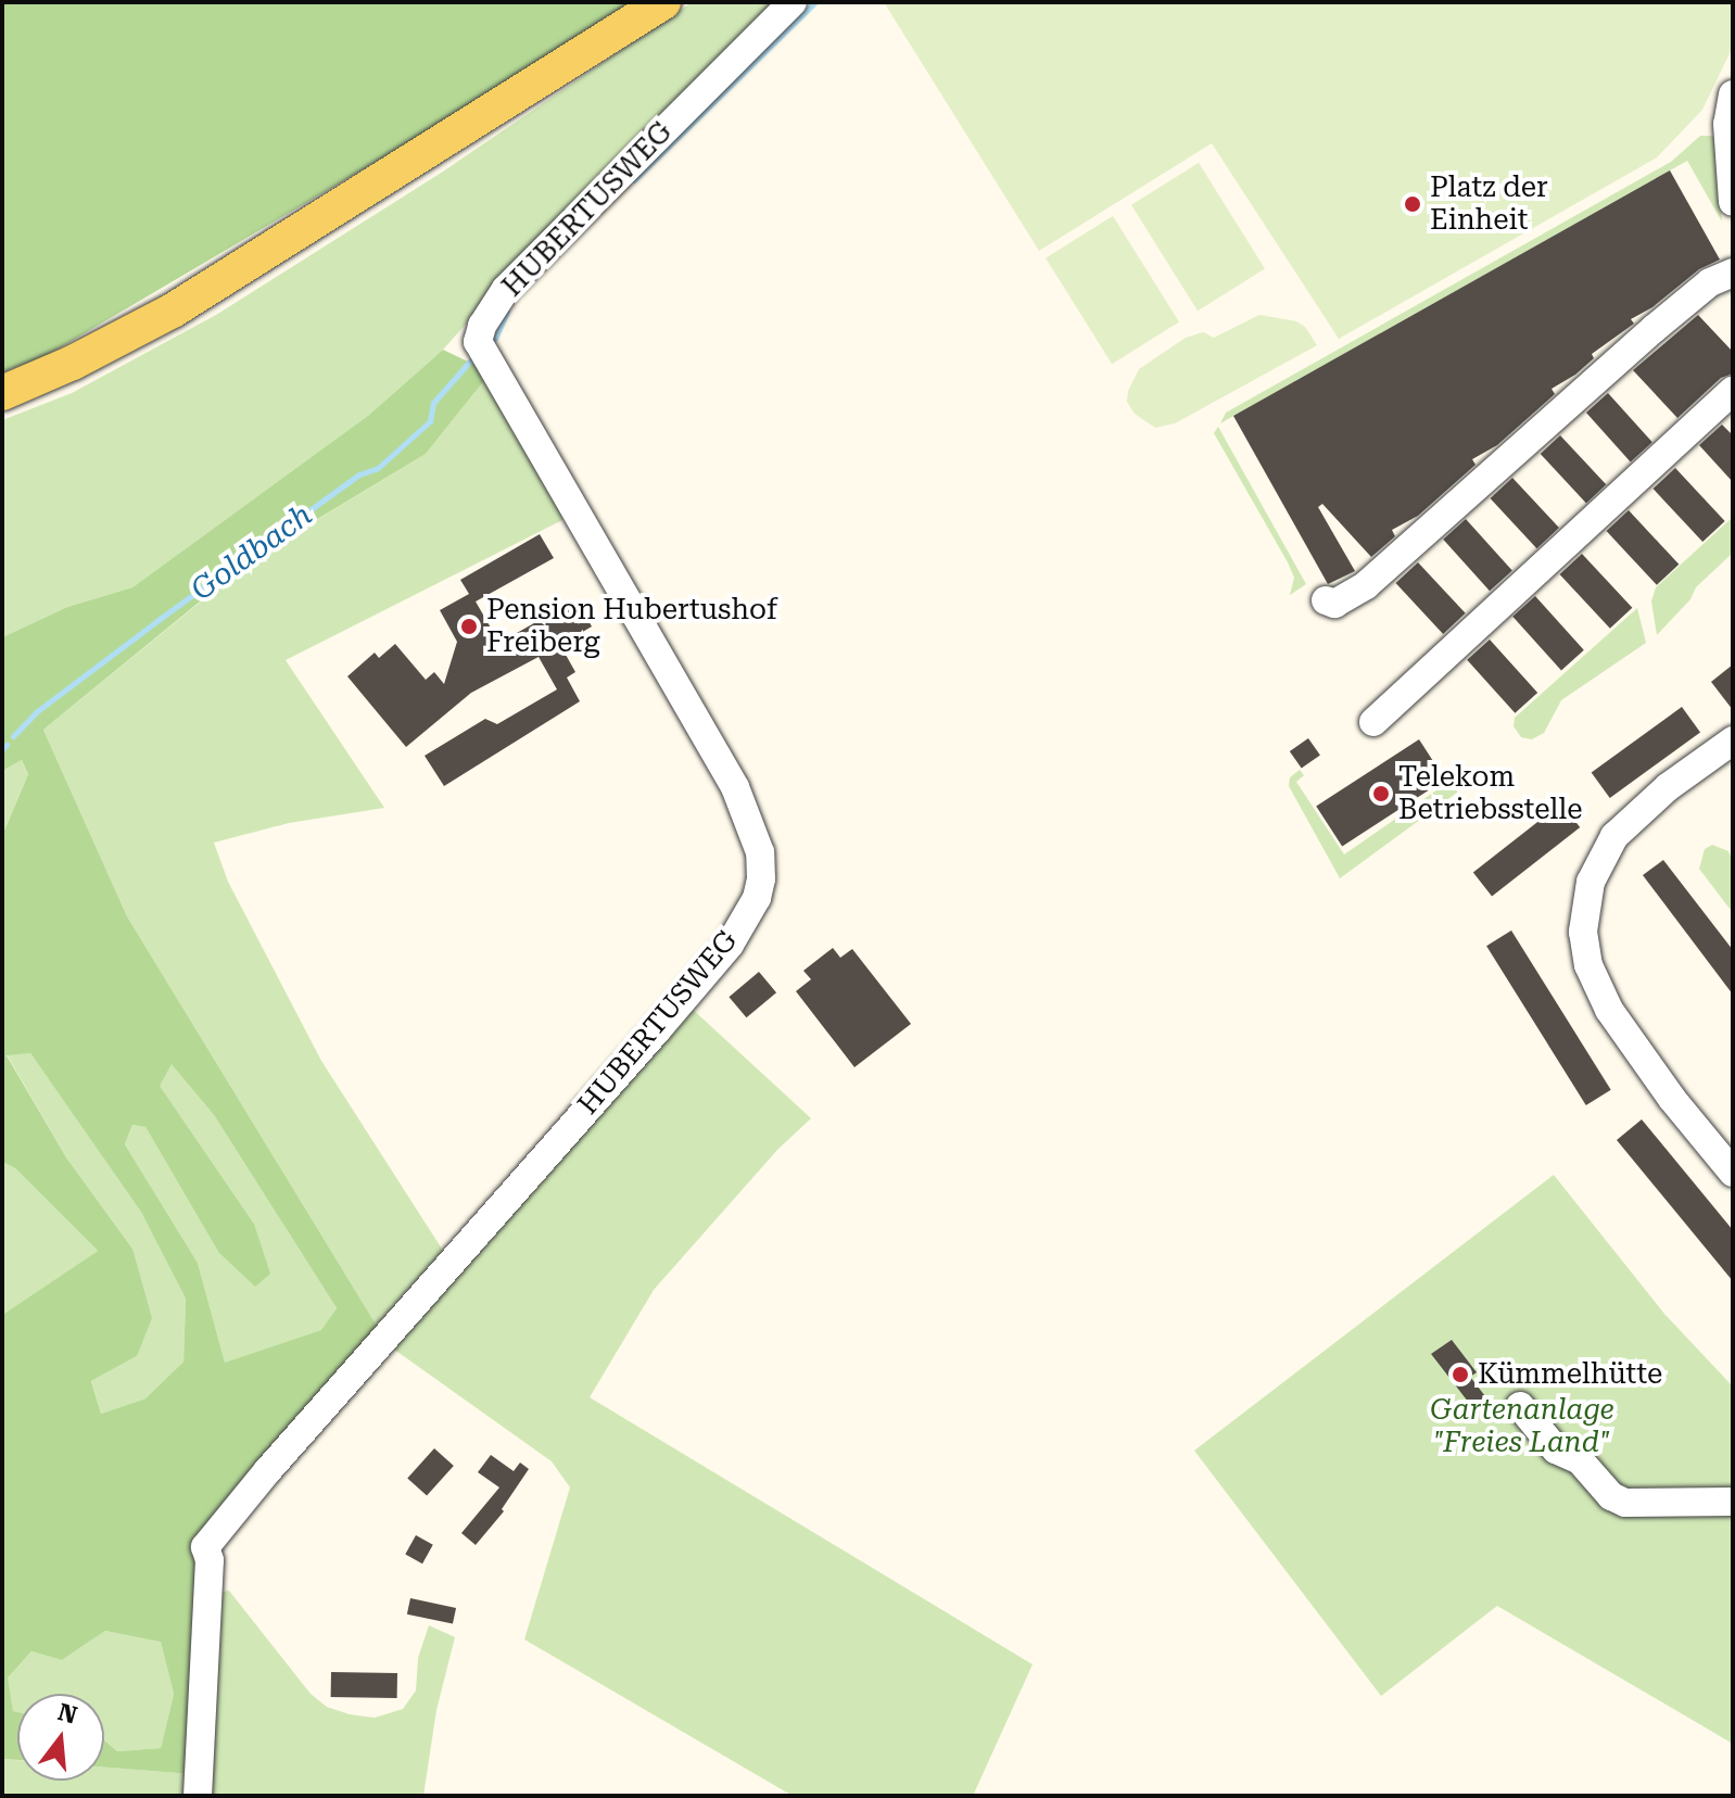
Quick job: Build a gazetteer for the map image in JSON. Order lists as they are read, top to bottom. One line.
{"streets":{"street":["HUBERTUSWEG"]},"water":["Goldbach"],"parks":["Gartenanlage \"Freies Land\""],"places":["Platz der Einheit","Pension Hubertushof Freiberg","Telekom Betriebsstelle","Kümmelhütte"],"north":"top"}
